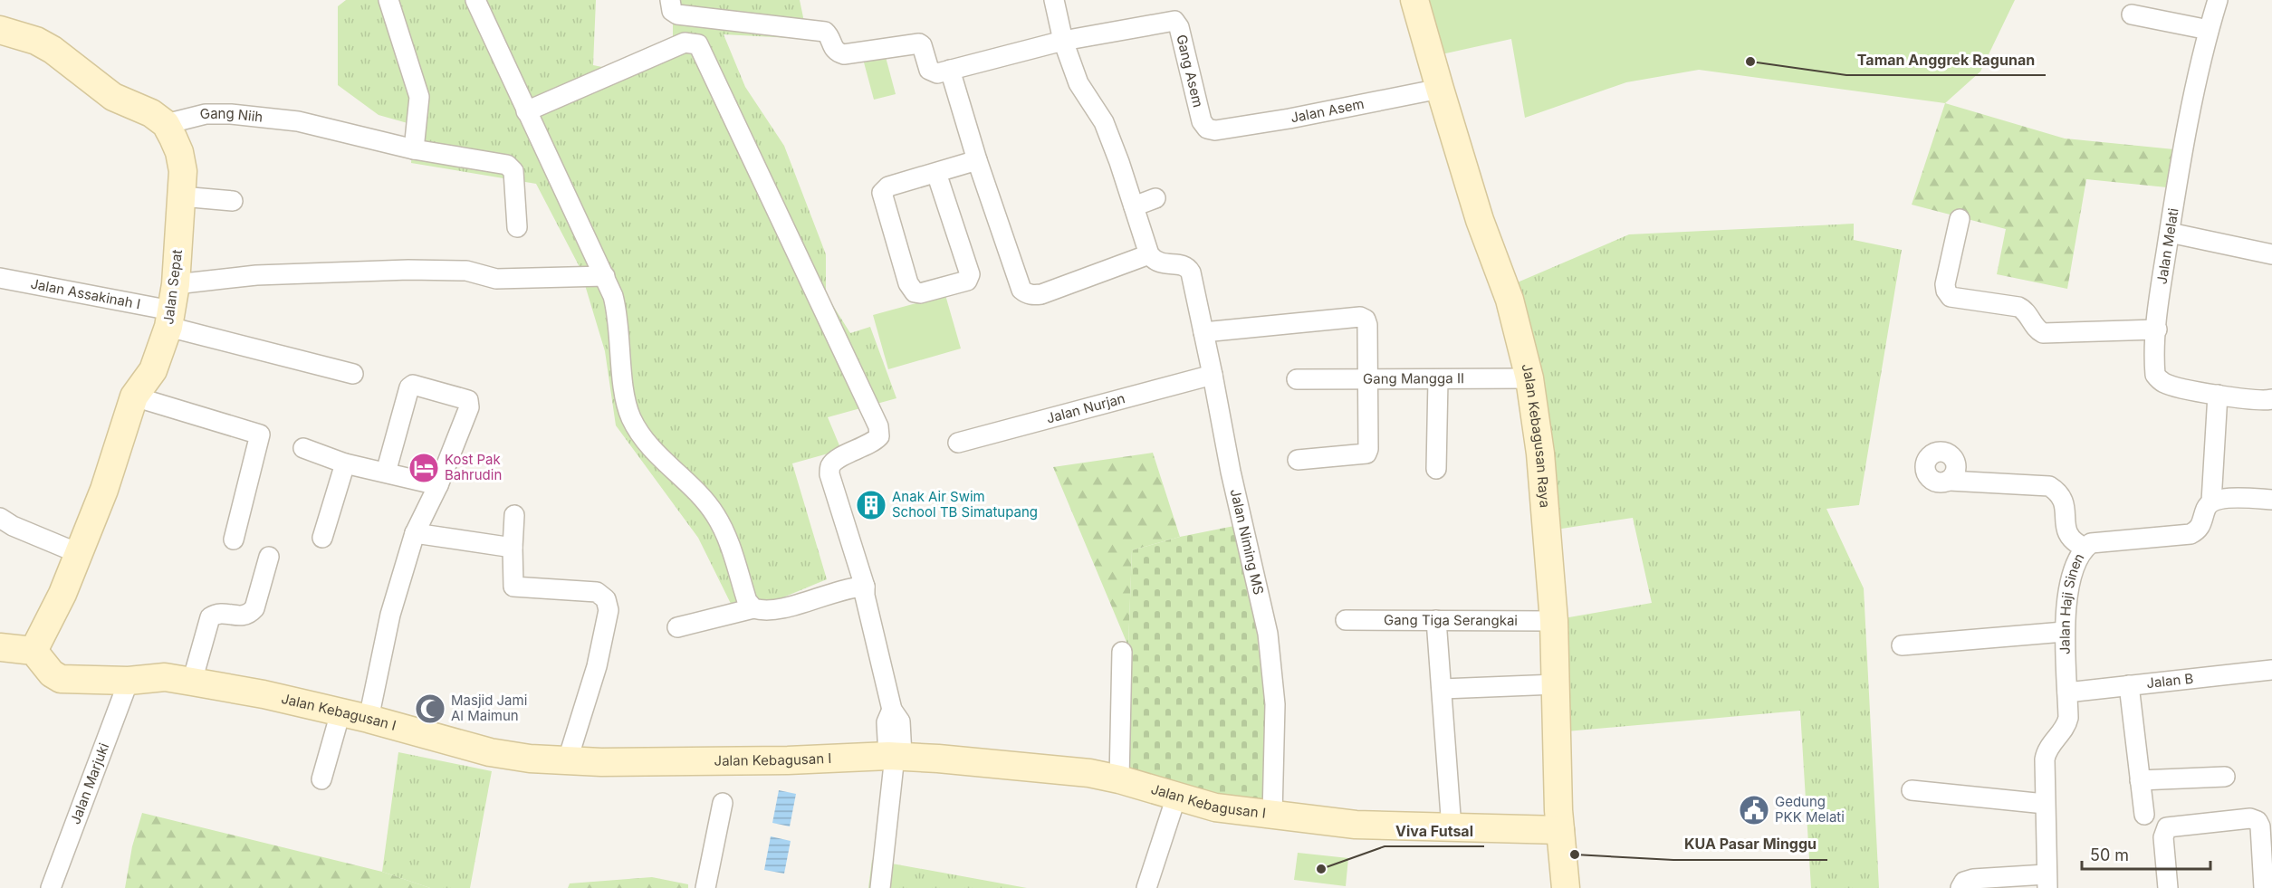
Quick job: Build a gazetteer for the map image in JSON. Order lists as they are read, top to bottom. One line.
{"streets":{"street":["Gang Asem","Jalan Asem","Gang Niih","Jalan Melati","Jalan Sepat","Jalan Assakinah I","Gang Mangga II","Jalan Nurjan","Jalan Kebagusan Raya","Jalan Niming MS","Jalan Haji Sinen","Gang Tiga Serangkai","Jalan B","Jalan Kebagusan I","Jalan Marjuki"]},"crossings":[["Gang Asem","Jalan Asem"],["Jalan Asem","Jalan Kebagusan Raya"],["Gang Niih","Jalan Sepat"],["Jalan Melati","Jalan Haji Sinen"],["Jalan Sepat","Jalan Assakinah I"],["Jalan Sepat","Jalan Kebagusan I"],["Gang Mangga II","Jalan Kebagusan Raya"],["Jalan Nurjan","Jalan Niming MS"],["Jalan Kebagusan Raya","Gang Tiga Serangkai"],["Jalan Kebagusan Raya","Jalan Kebagusan I"],["Jalan Niming MS","Jalan Kebagusan I"],["Jalan Haji Sinen","Jalan B"],["Jalan Kebagusan I","Jalan Marjuki"]],"places":{"other":["Taman Anggrek Ragunan","KUA Pasar Minggu","Viva Futsal"],"hotel":["Kost Pak Bahrudin"],"building":["Anak Air Swim School TB Simatupang"],"mosque":["Masjid Jami Al Maimun"],"public building":["Gedung PKK Melati"]},"scale_bar":"50 m"}
